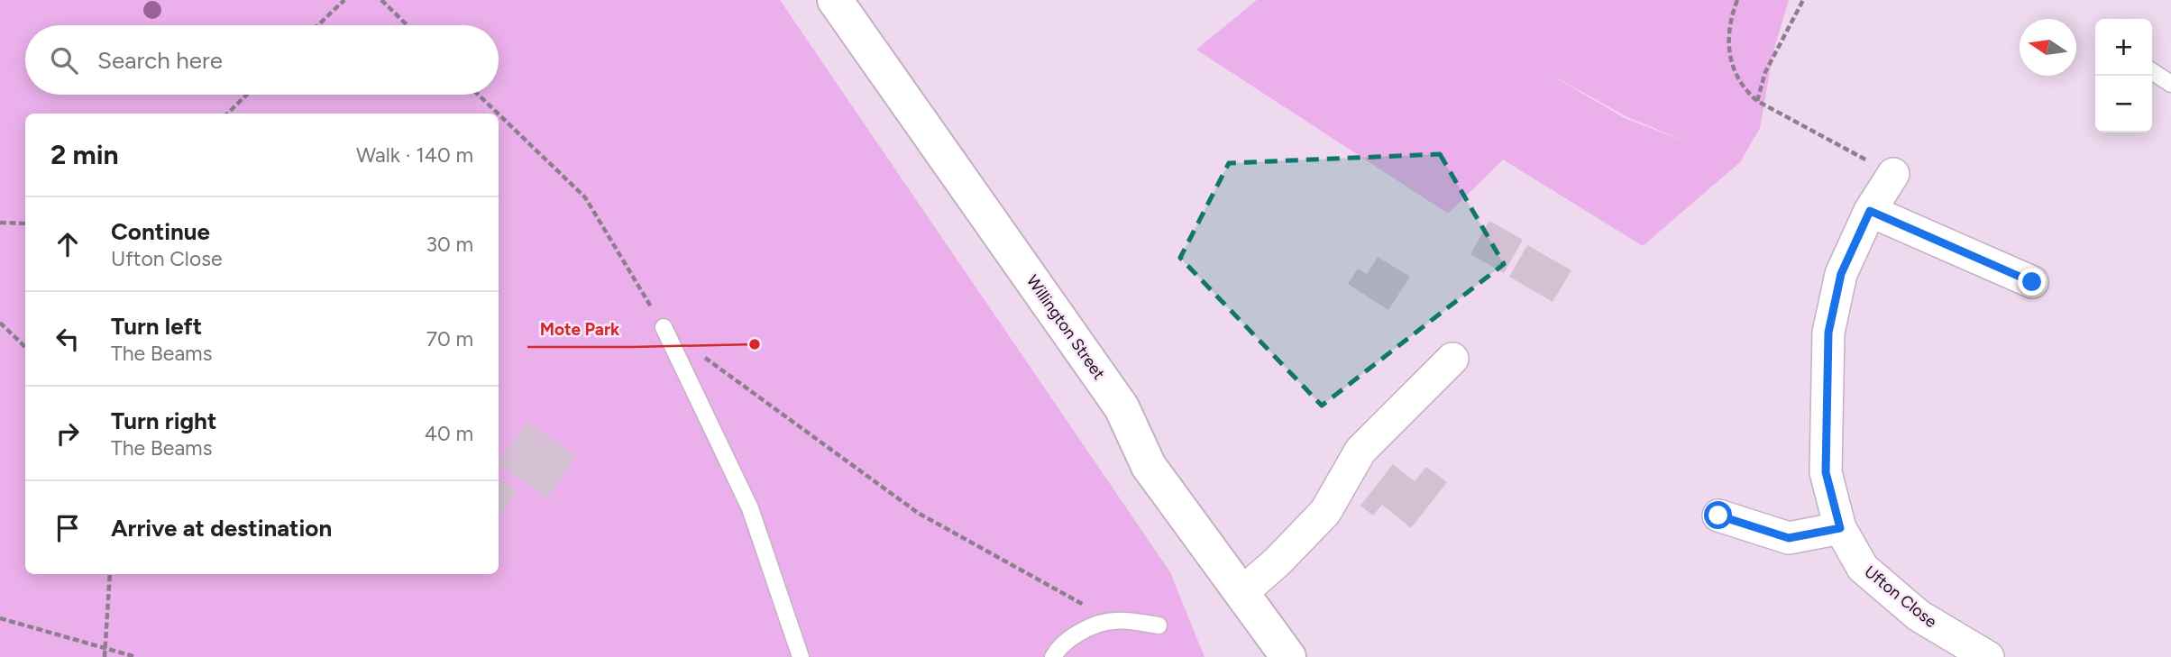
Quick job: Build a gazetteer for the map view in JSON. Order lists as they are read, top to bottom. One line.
{"streets":{"street":["Willington Street","Ufton Close"]},"places":["Mote Park"],"north":"left","page":{"map_buttons":["+","−"],"search":"Search here","heading":["2 min","Walk · 140 m"],"list":[["Continue","Ufton Close","30 m"],["Turn left","The Beams","70 m"],["Turn right","The Beams","40 m"],"Arrive at destination"]}}
